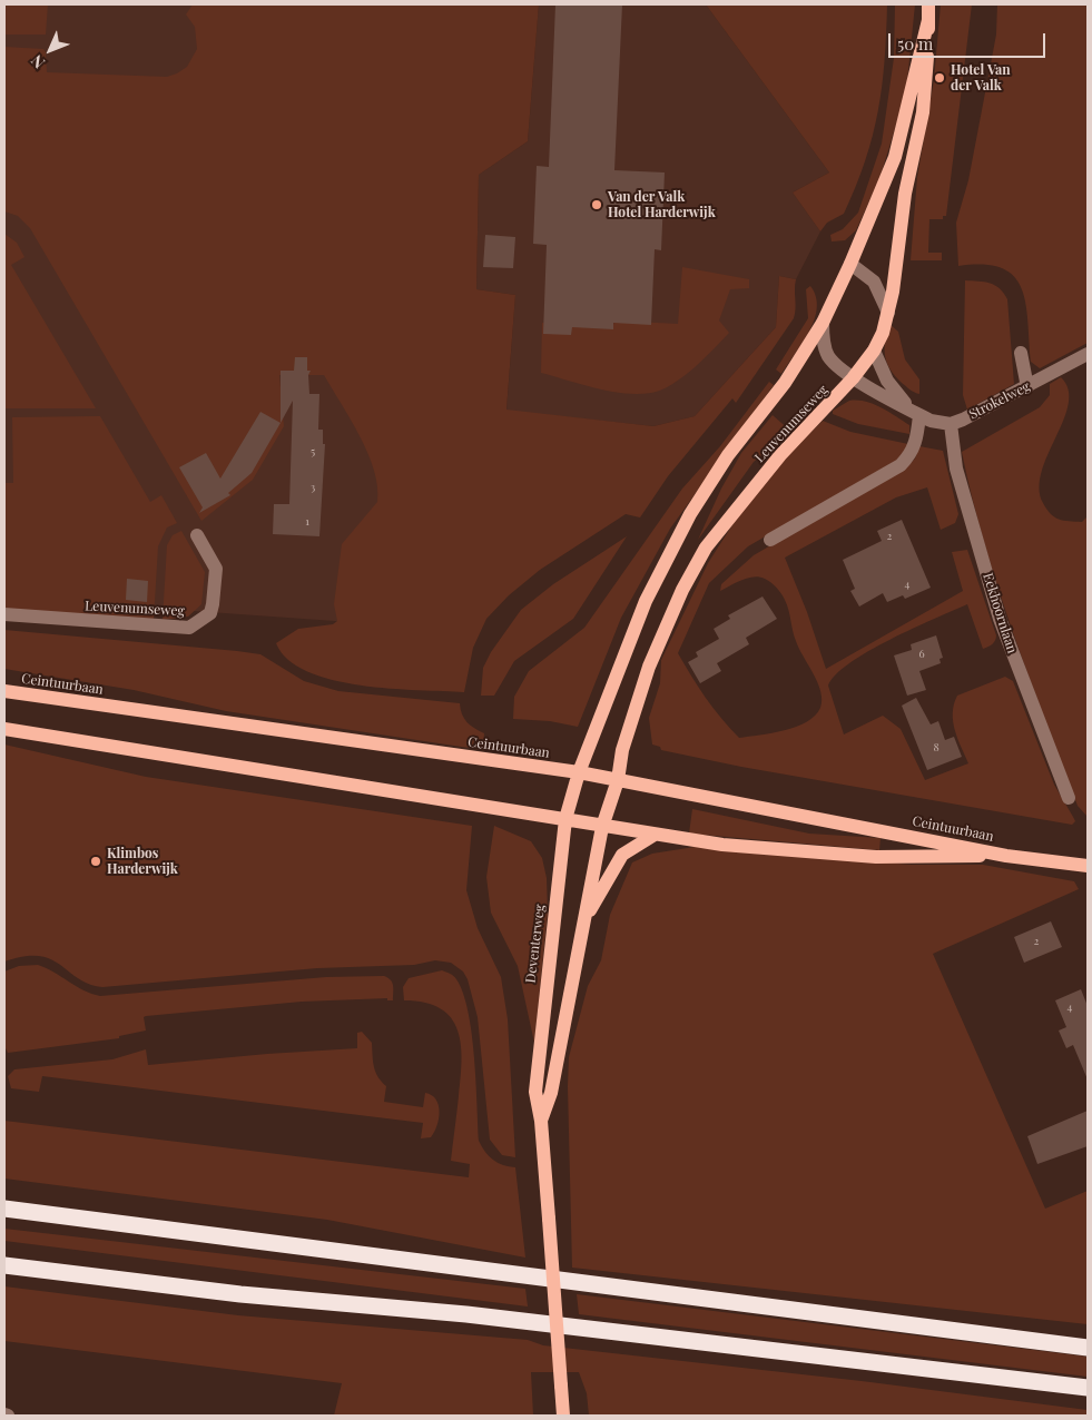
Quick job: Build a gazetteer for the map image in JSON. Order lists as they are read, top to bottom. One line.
{"streets":{"main road":["Leuvenumseweg","Ceintuurbaan","Deventerweg"],"street":["Strokelweg","Eekhoornlaan"]},"crossings":[["Strokelweg","Leuvenumseweg"],["Strokelweg","Eekhoornlaan"],["Leuvenumseweg","Ceintuurbaan"],["Leuvenumseweg","Deventerweg"],["Ceintuurbaan","Deventerweg"]],"places":["Hotel Van der Valk","Van der Valk Hotel Harderwijk","Klimbos Harderwijk"],"house_numbers":["5","3","1","2","4","6","8","2","4"],"scale_bar":"50 m","north":"bottom left"}
